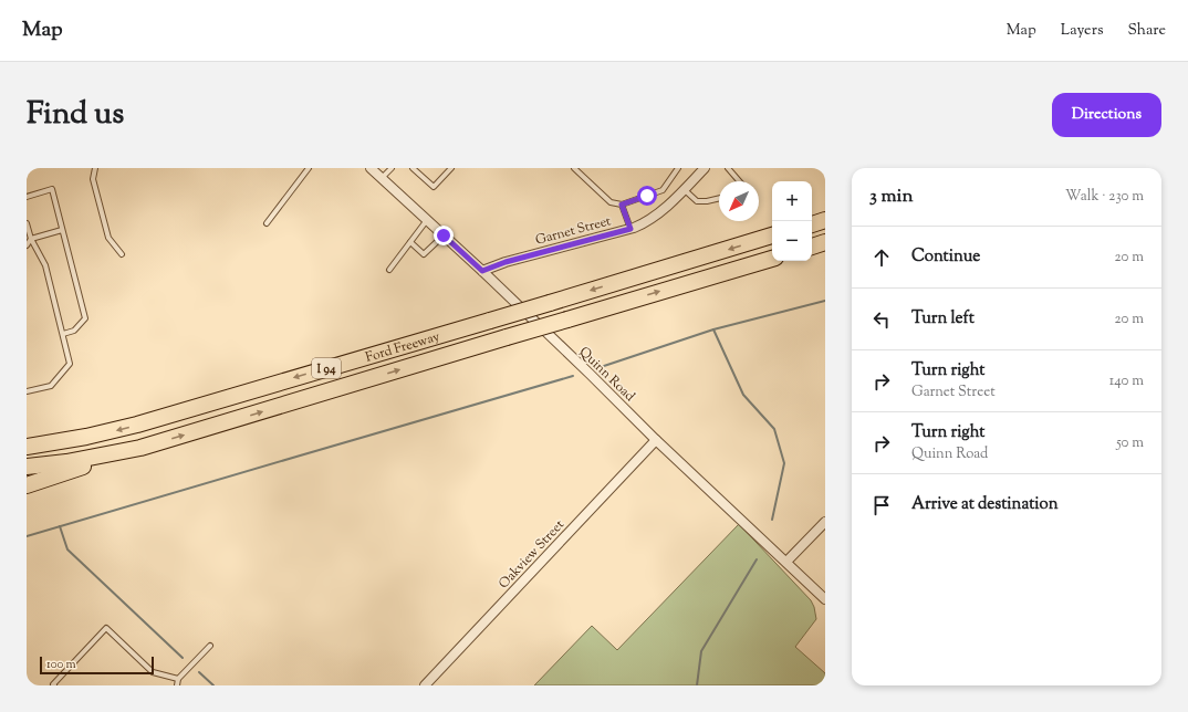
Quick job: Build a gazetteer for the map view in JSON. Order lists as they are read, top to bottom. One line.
{"streets":{"highway":["Ford Freeway","I 94"],"street":["Garnet Street","Quinn Road","Oakview Street"]},"crossings":[["Garnet Street","Quinn Road"],["Quinn Road","Oakview Street"]],"scale_bar":"100 m","north":"bottom left","page":{"header":"Map","nav":["Map","Layers","Share"],"title":"Find us","buttons":"Directions","heading":["3 min","Walk · 230 m"],"map_buttons":["+","−"],"list":[["Continue","20 m"],["Turn left","20 m"],["Turn right","Garnet Street","140 m"],["Turn right","Quinn Road","50 m"],"Arrive at destination"],"scale":"100 m"}}
